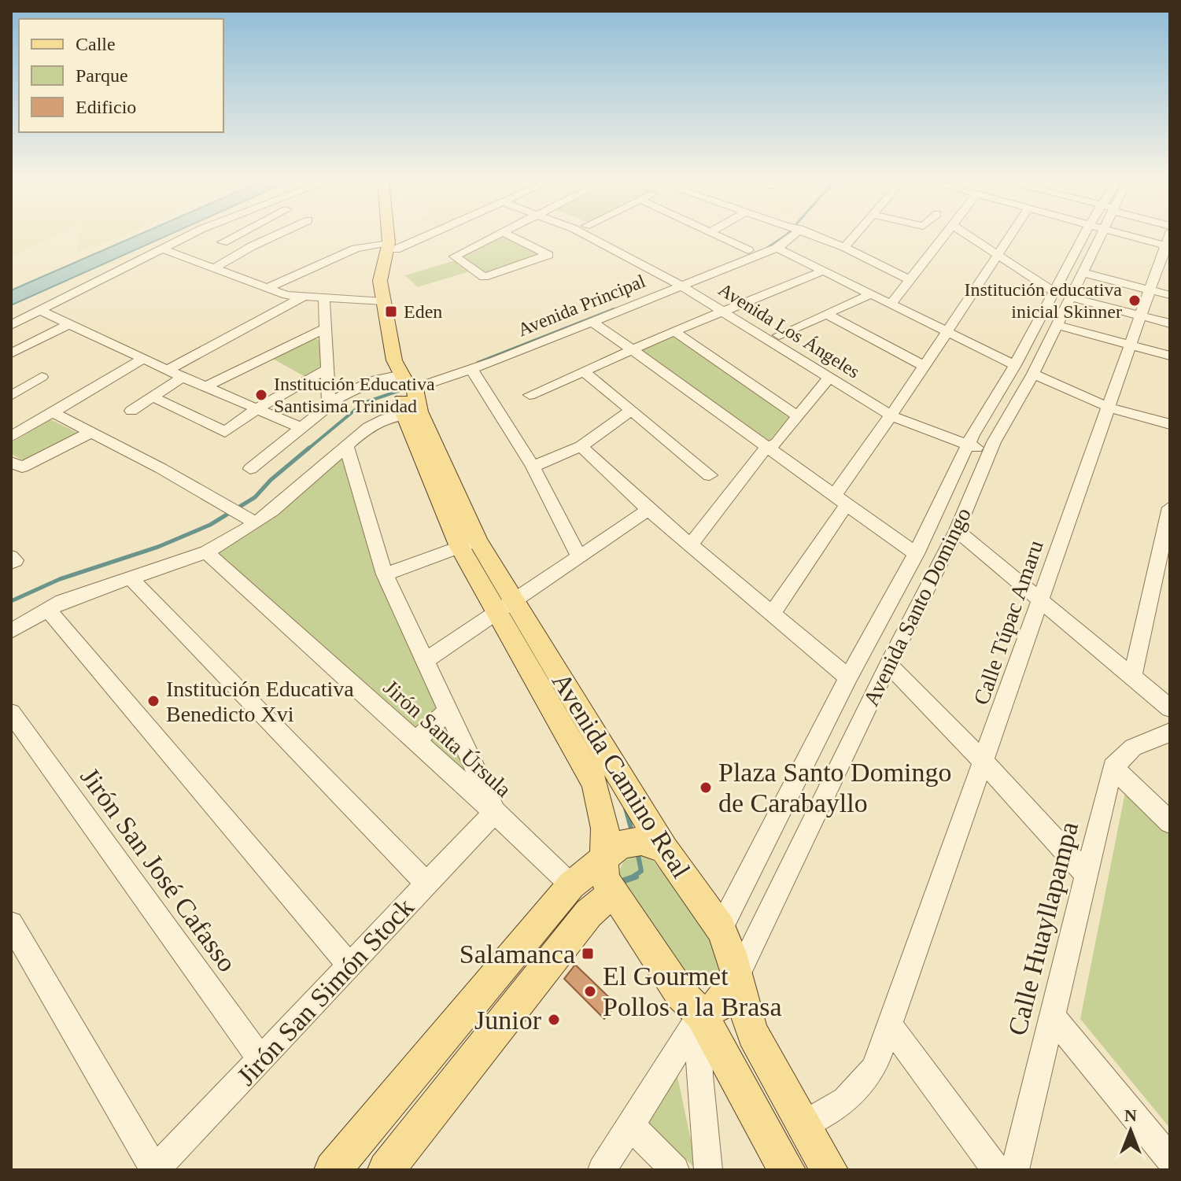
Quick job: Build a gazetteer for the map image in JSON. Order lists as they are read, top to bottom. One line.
{"streets":{"main road":["Avenida Santo Domingo","Avenida Camino Real"],"street":["Avenida Principal","Avenida Los Ángeles","Calle Túpac Amaru","Jirón Santa Úrsula","Jirón San José Cafasso","Calle Huayllapampa","Jirón San Simón Stock"]},"crossings":[["Avenida Principal","Avenida Los Ángeles"],["Avenida Principal","Avenida Camino Real"],["Avenida Los Ángeles","Avenida Santo Domingo"],["Avenida Santo Domingo","Avenida Camino Real"],["Calle Túpac Amaru","Avenida Camino Real"],["Jirón Santa Úrsula","Jirón San Simón Stock"],["Jirón San José Cafasso","Jirón San Simón Stock"]],"places":{"other":["Institución educativa inicial Skinner","Institución Educativa Santisima Trinidad","Institución Educativa Benedicto Xvi","Plaza Santo Domingo de Carabayllo","El Gourmet Pollos a la Brasa","Junior"],"transit":["Eden","Salamanca"]},"legend":["Calle","Parque","Edificio"],"north":"top"}
